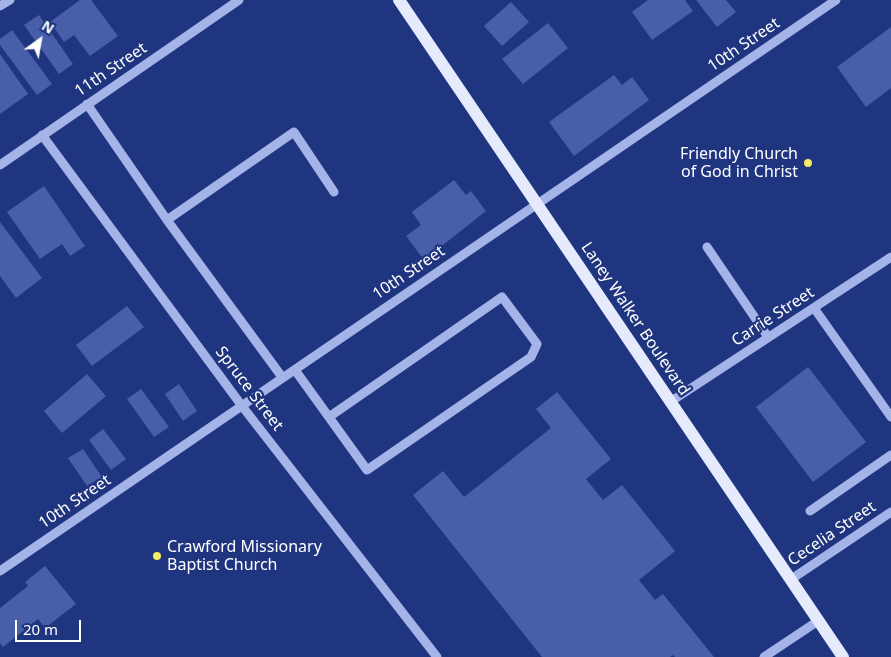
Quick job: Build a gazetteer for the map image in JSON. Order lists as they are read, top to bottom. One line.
{"streets":{"main road":["Laney Walker Boulevard"],"street":["10th Street","11th Street","Carrie Street","Spruce Street","Cecelia Street"]},"crossings":[["10th Street","Laney Walker Boulevard"],["10th Street","Spruce Street"],["11th Street","Spruce Street"],["Carrie Street","Laney Walker Boulevard"],["Laney Walker Boulevard","Cecelia Street"]],"places":["Friendly Church of God in Christ","Crawford Missionary Baptist Church"],"scale_bar":"20 m","north":"top right"}
